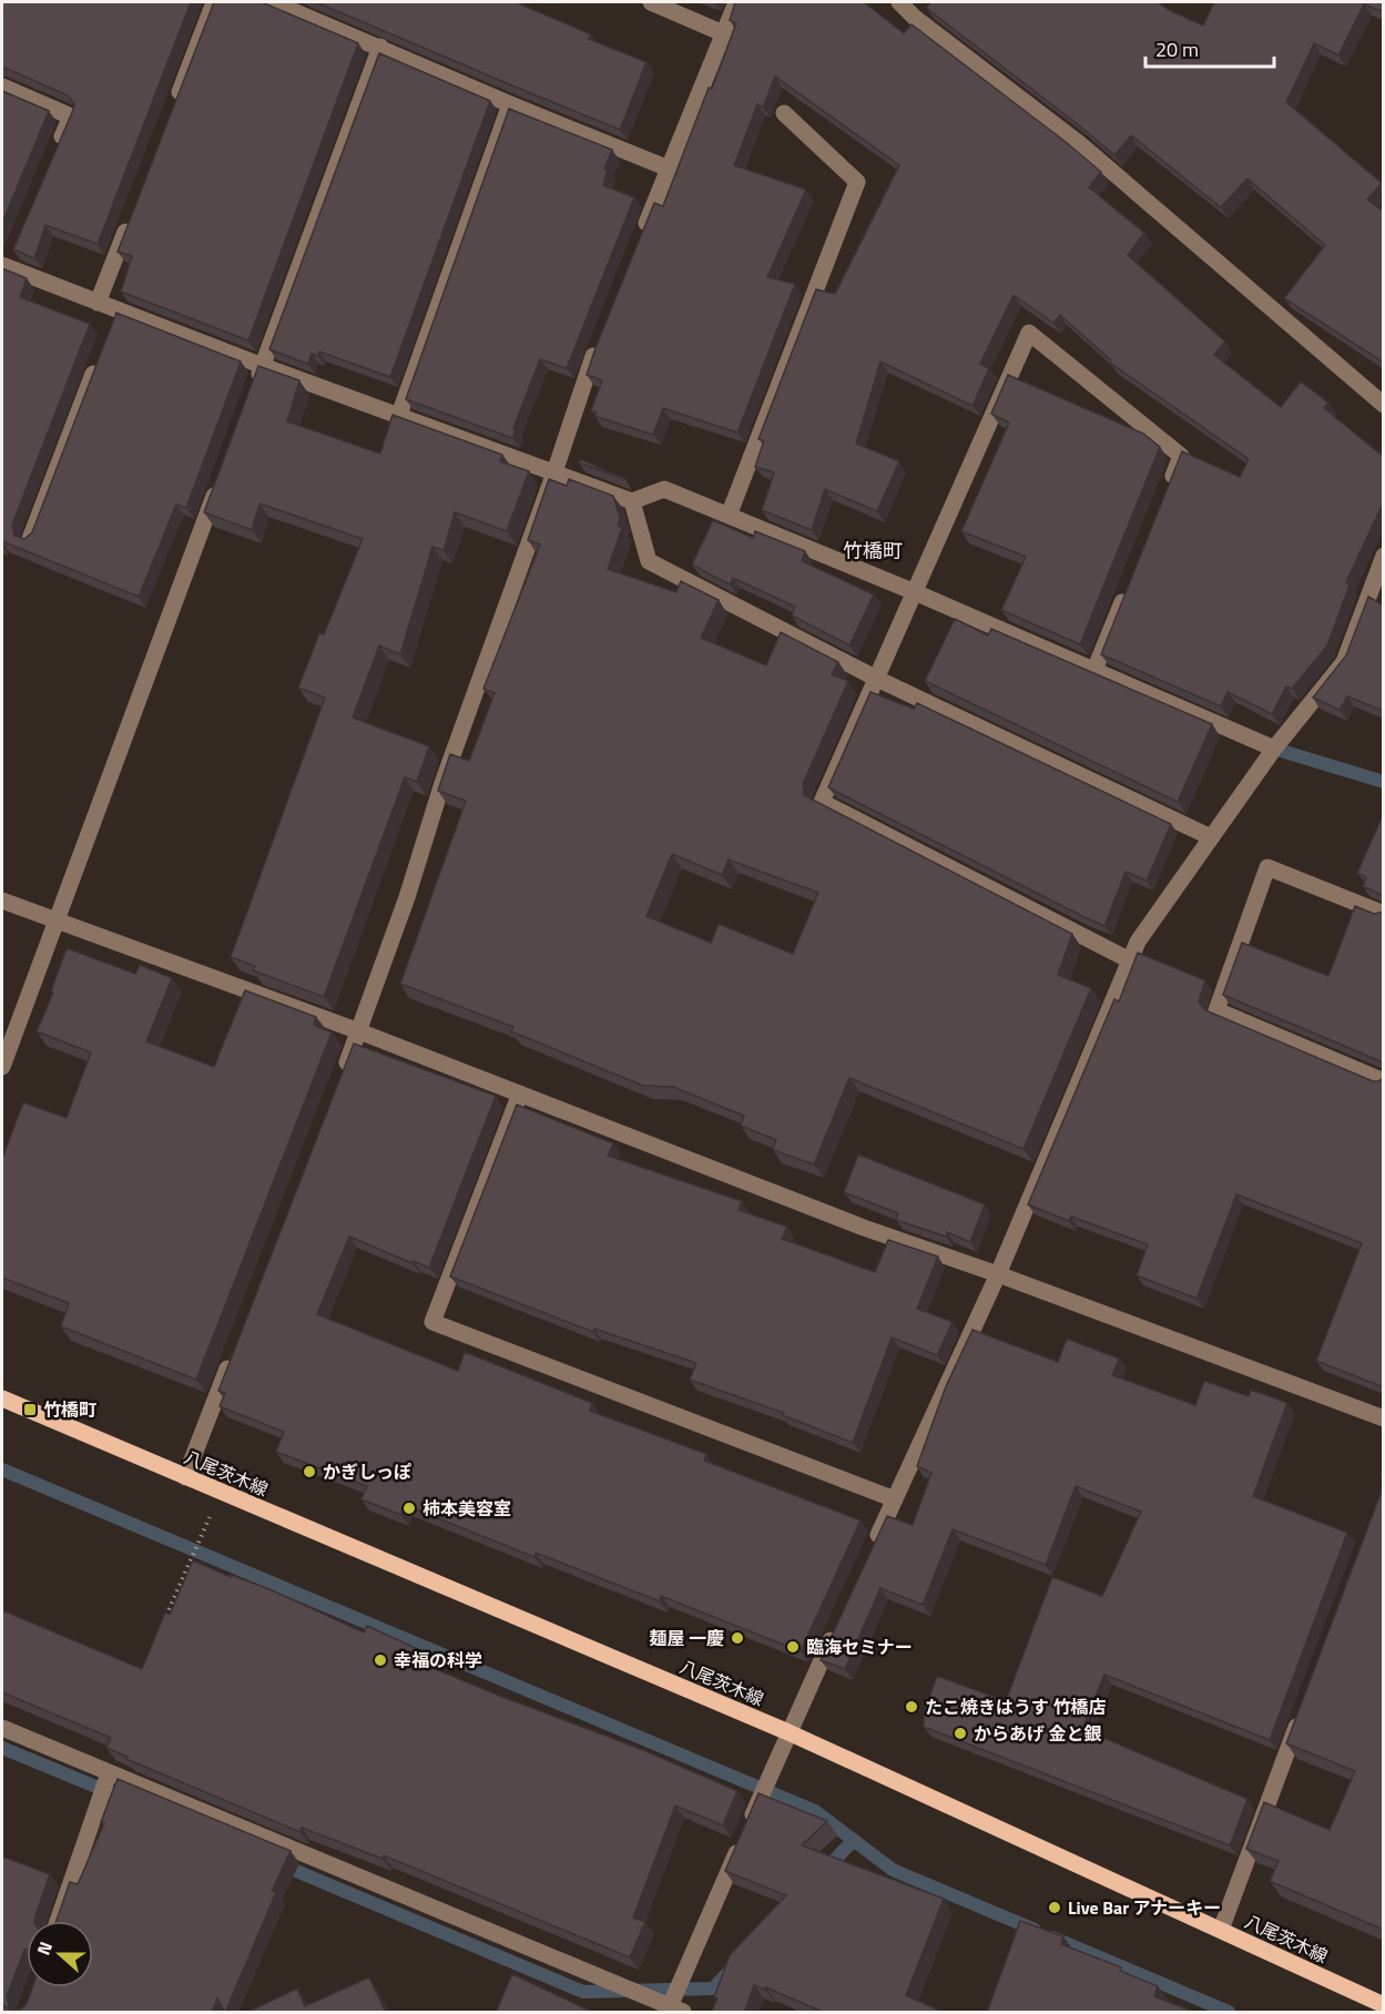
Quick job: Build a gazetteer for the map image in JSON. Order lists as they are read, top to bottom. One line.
{"streets":{"main road":["八尾茨木線"]},"districts":["竹橋町"],"places":{"transit":["竹橋町"],"other":["かぎしっぽ","柿本美容室","麺屋 一慶","臨海セミナー","幸福の科学","たこ焼きはうす 竹橋店","からあげ 金と銀","Live Bar アナーキー"]},"scale_bar":"20 m","north":"left"}
